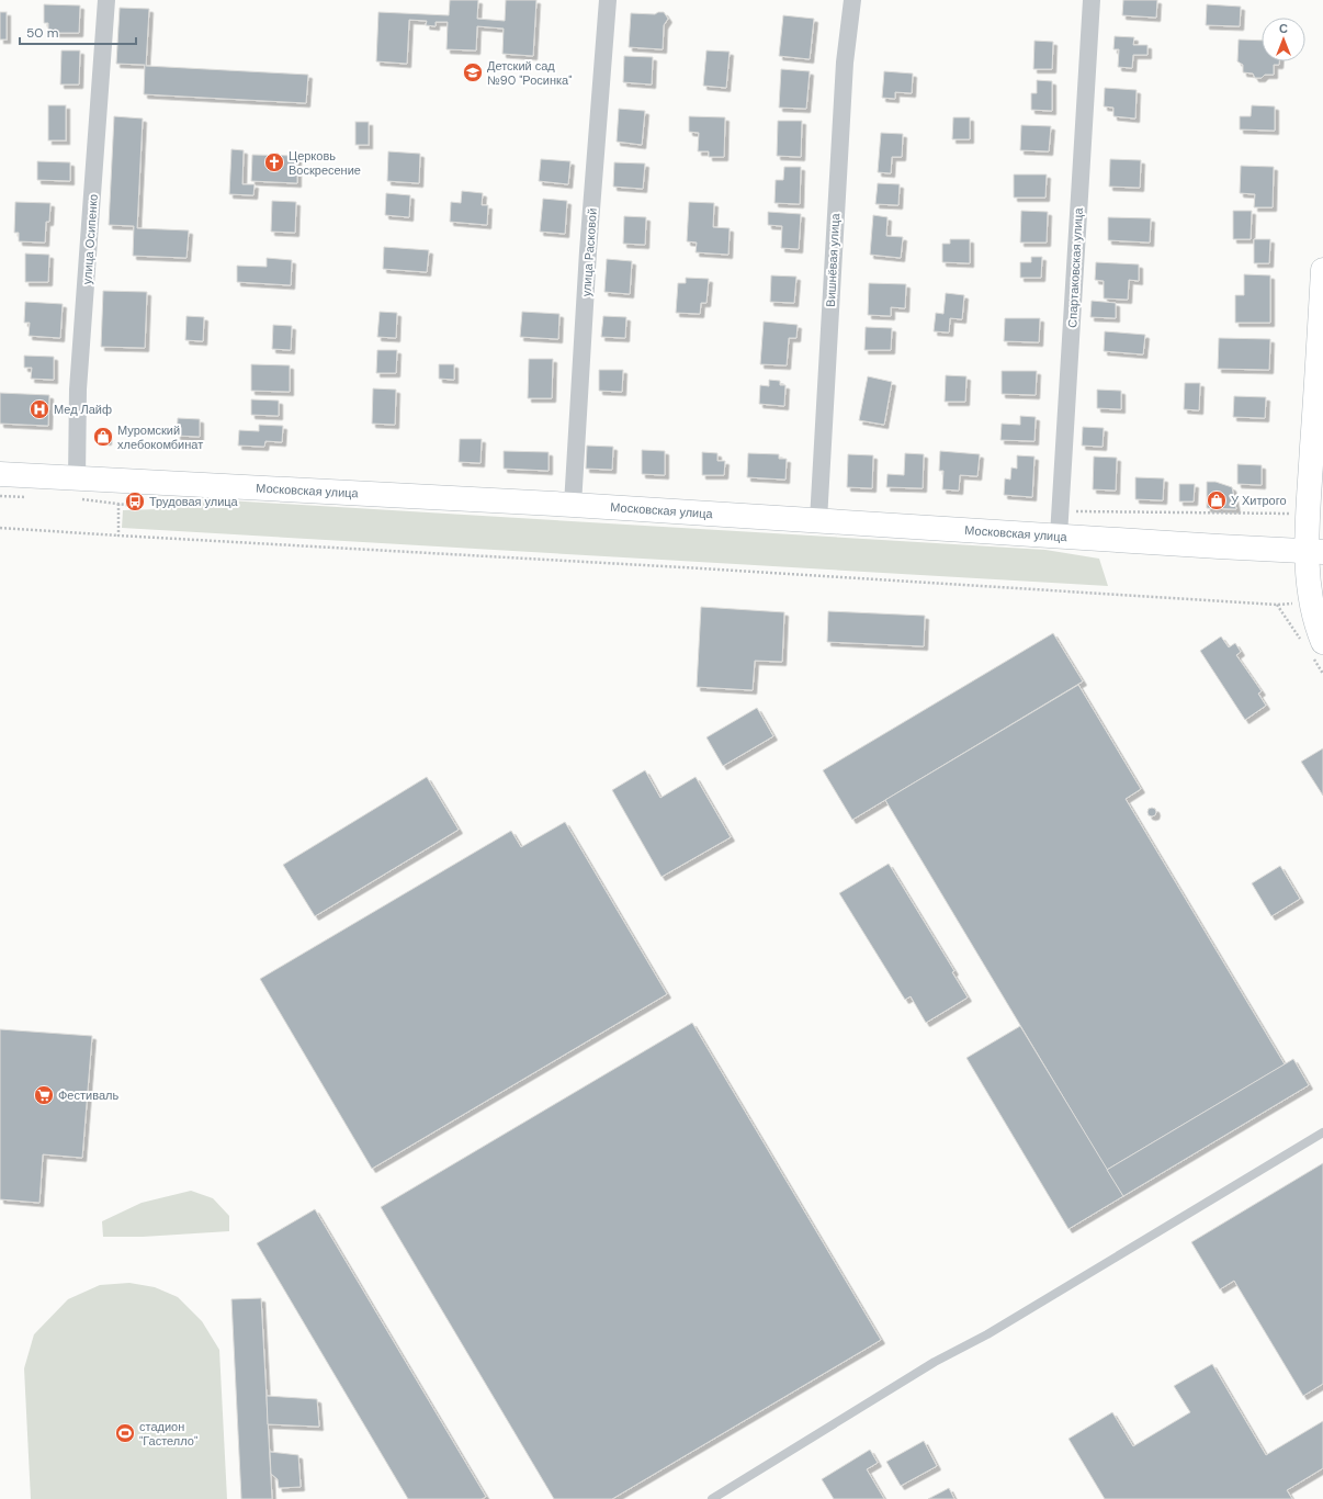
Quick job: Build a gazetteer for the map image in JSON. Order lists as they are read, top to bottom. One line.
{"streets":{"main road":["Московская улица"],"street":["улица Осипенко","улица Расковой","Вишнёвая улица","Спартаковская улица"]},"crossings":[["улица Осипенко","Московская улица"],["улица Расковой","Московская улица"],["Вишнёвая улица","Московская улица"],["Спартаковская улица","Московская улица"]],"places":{"school or university":["Детский сад №90 \"Росинка\""],"church":["Церковь Воскресение"],"hospital":["Мед Лайф"],"shop":["Муромский хлебокомбинат","У Хитрого"],"bus stop":["Трудовая улица"],"supermarket":["Фестиваль"],"sports":["стадион \"Гастелло\""]},"scale_bar":"50 m","north":"top"}
